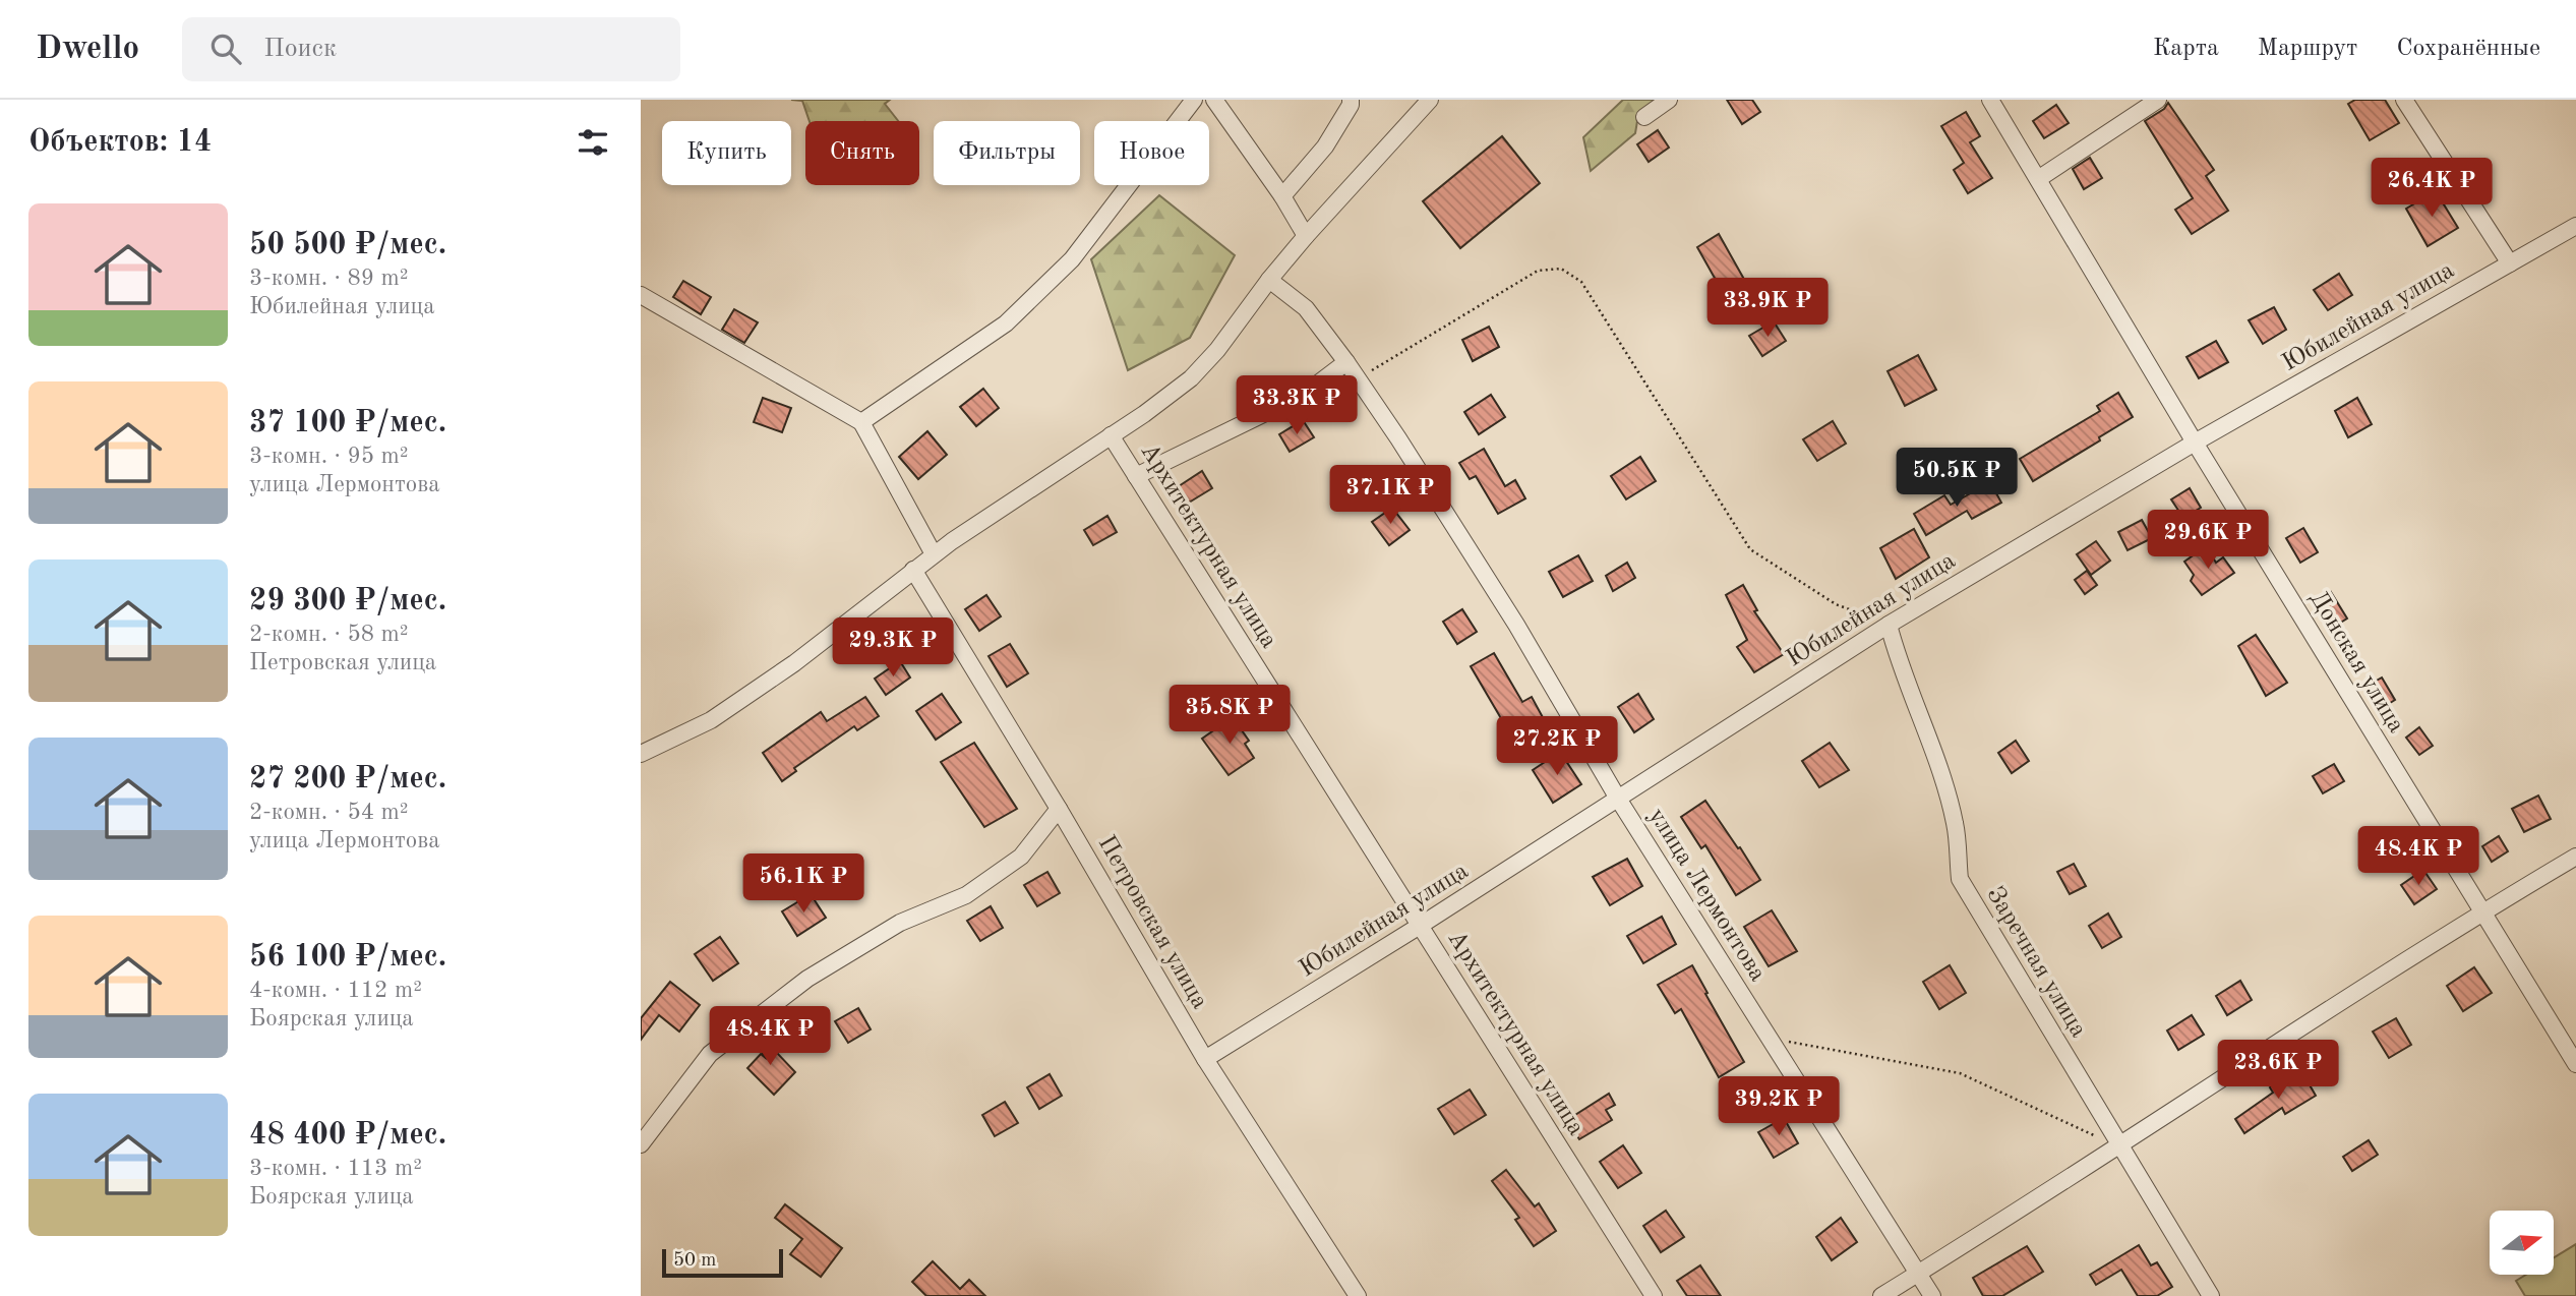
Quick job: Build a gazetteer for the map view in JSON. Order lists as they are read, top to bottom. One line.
{"streets":{"street":["Юбилейная улица","Архитектурная улица","Донская улица","улица Лермонтова","Петровская улица","Заречная улица"]},"crossings":[["Юбилейная улица","Архитектурная улица"],["Юбилейная улица","Донская улица"],["Юбилейная улица","улица Лермонтова"],["Юбилейная улица","Петровская улица"],["Юбилейная улица","Заречная улица"]],"scale_bar":"50 m","north":"right","page":{"header":"Dwello","search":"Поиск","nav":["Карта","Маршрут","Сохранённые"],"heading":"Объектов: 14","chip":["Купить","Снять","Фильтры","Новое"],"price":["26.4K ₽","33.9K ₽","33.3K ₽","50.5K ₽","37.1K ₽","29.6K ₽","29.3K ₽","35.8K ₽","27.2K ₽","48.4K ₽","56.1K ₽","48.4K ₽","23.6K ₽","39.2K ₽"],"list":[{"name":"50 500 ₽/мес.","note":"3-комн. · 89 m² · Юбилейная улица"},{"name":"37 100 ₽/мес.","note":"3-комн. · 95 m² · улица Лермонтова"},{"name":"29 300 ₽/мес.","note":"2-комн. · 58 m² · Петровская улица"},{"name":"27 200 ₽/мес.","note":"2-комн. · 54 m² · улица Лермонтова"},{"name":"56 100 ₽/мес.","note":"4-комн. · 112 m² · Боярская улица"},{"name":"48 400 ₽/мес.","note":"3-комн. · 113 m² · Боярская улица"}],"scale":"50 m"}}
